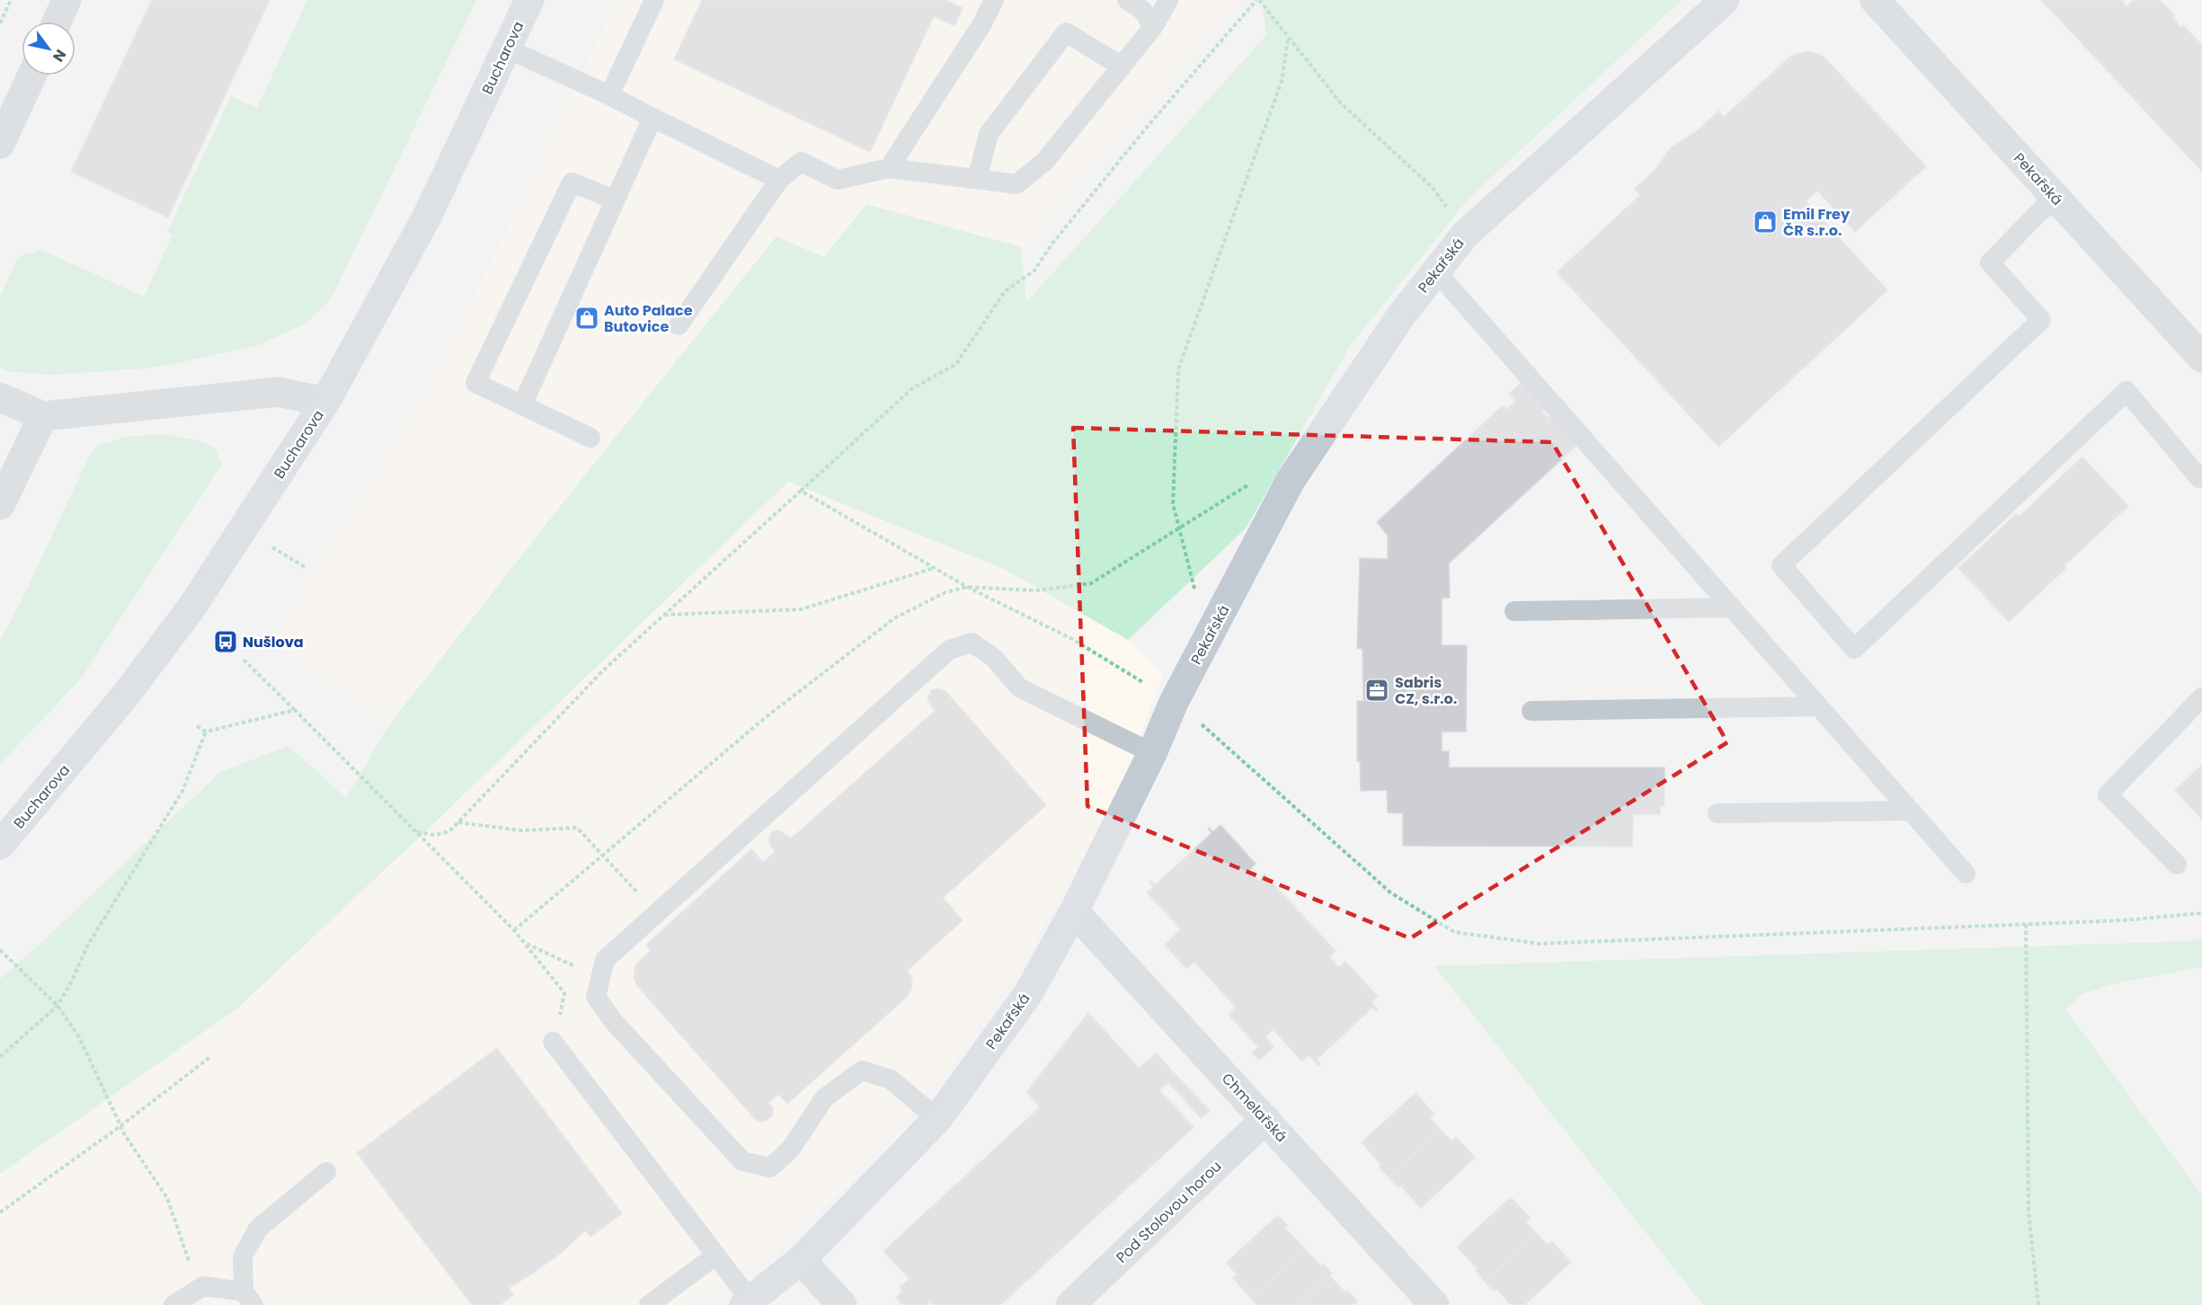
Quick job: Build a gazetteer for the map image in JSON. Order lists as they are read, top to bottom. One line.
{"streets":{"street":["Bucharova","Pekařská","Chmelařská","Pod Stolovou horou"]},"crossings":[["Pekařská","Chmelařská"],["Chmelařská","Pod Stolovou horou"]],"places":{"shop":["Emil Frey ČR s.r.o.","Auto Palace Butovice"],"bus stop":["Nušlova"],"office":["Sabris CZ, s.r.o."]},"north":"bottom right"}
